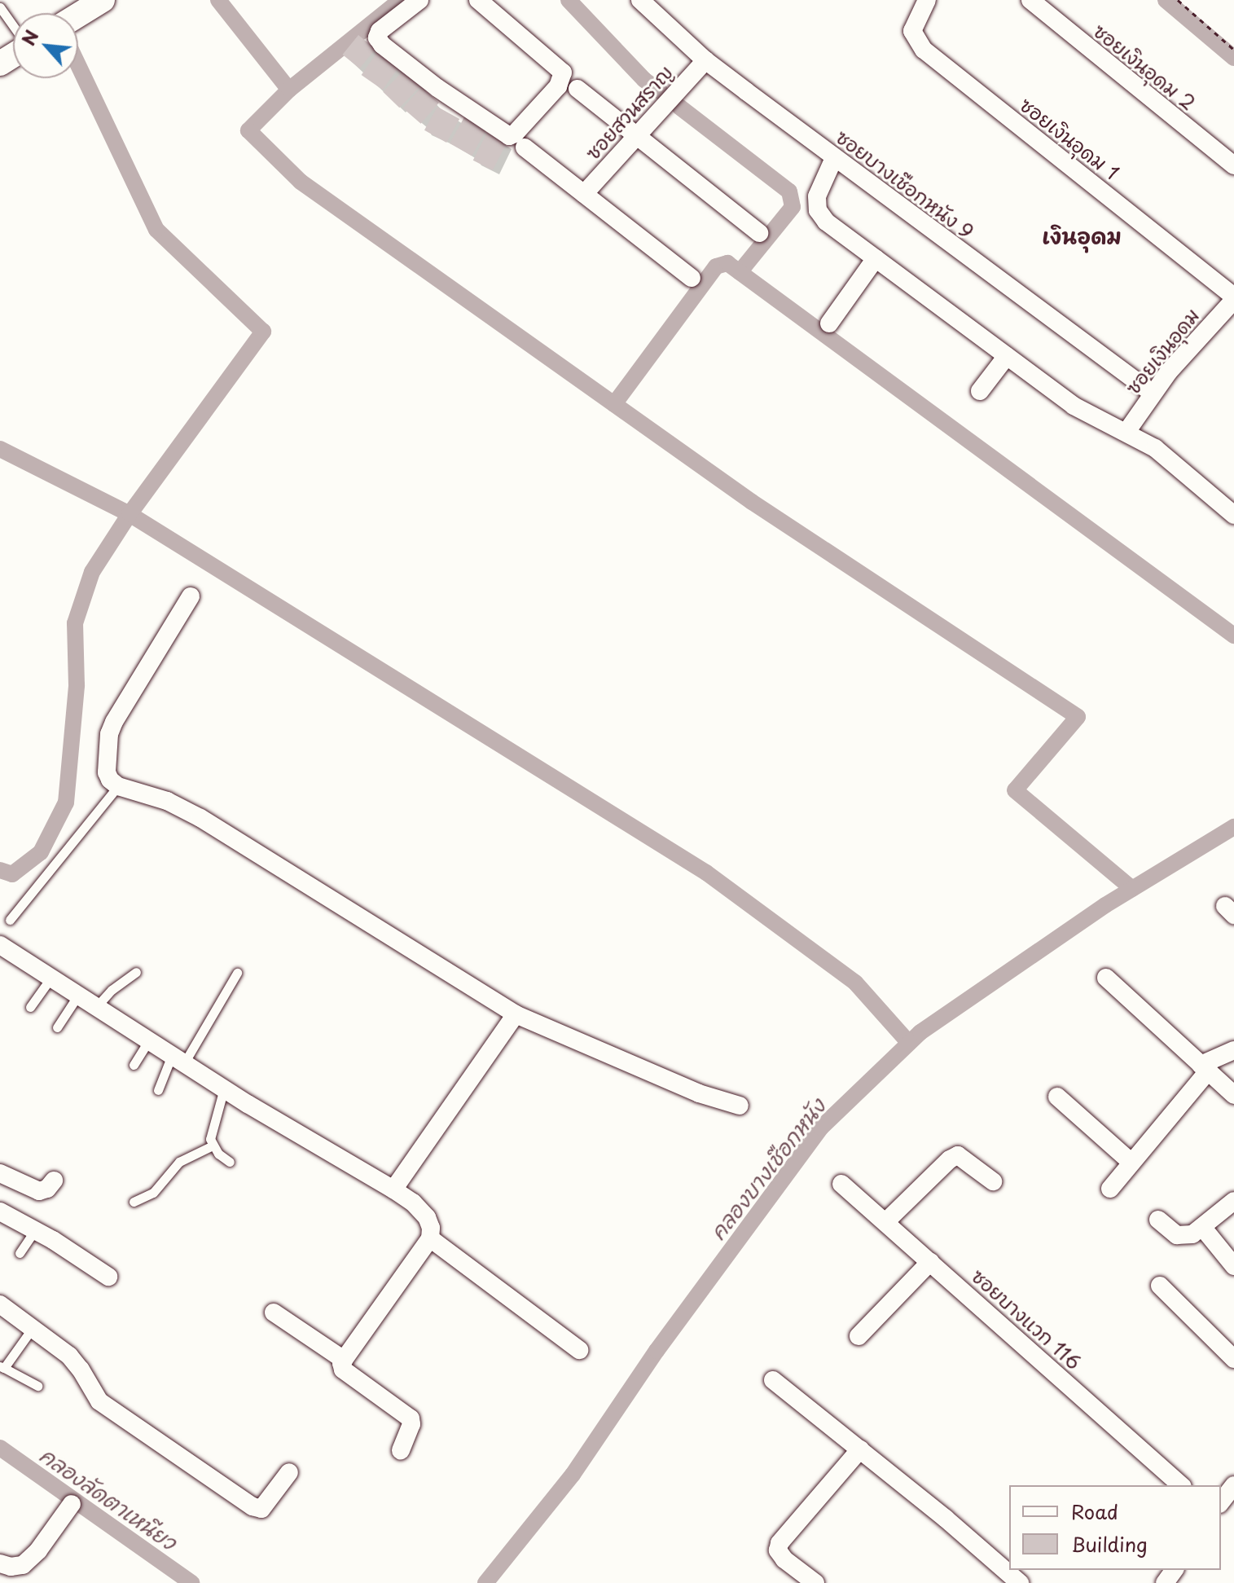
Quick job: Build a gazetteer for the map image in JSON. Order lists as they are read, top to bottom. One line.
{"streets":{"street":["ซอยเงินอุดม 2","ซอยสวนสราญ","ซอยเงินอุดม 1","ซอยบางเชือกหนัง 9","ซอยเงินอุดม","ซอยบางแวก 116"]},"crossings":[["ซอยสวนสราญ","ซอยบางเชือกหนัง 9"],["ซอยเงินอุดม 1","ซอยเงินอุดม"],["ซอยบางเชือกหนัง 9","ซอยเงินอุดม"]],"districts":["เงินอุดม"],"water":["คลองบางเชือกหนัง","คลองลัดตาเหนียว"],"legend":["Road","Building"],"north":"top left"}
